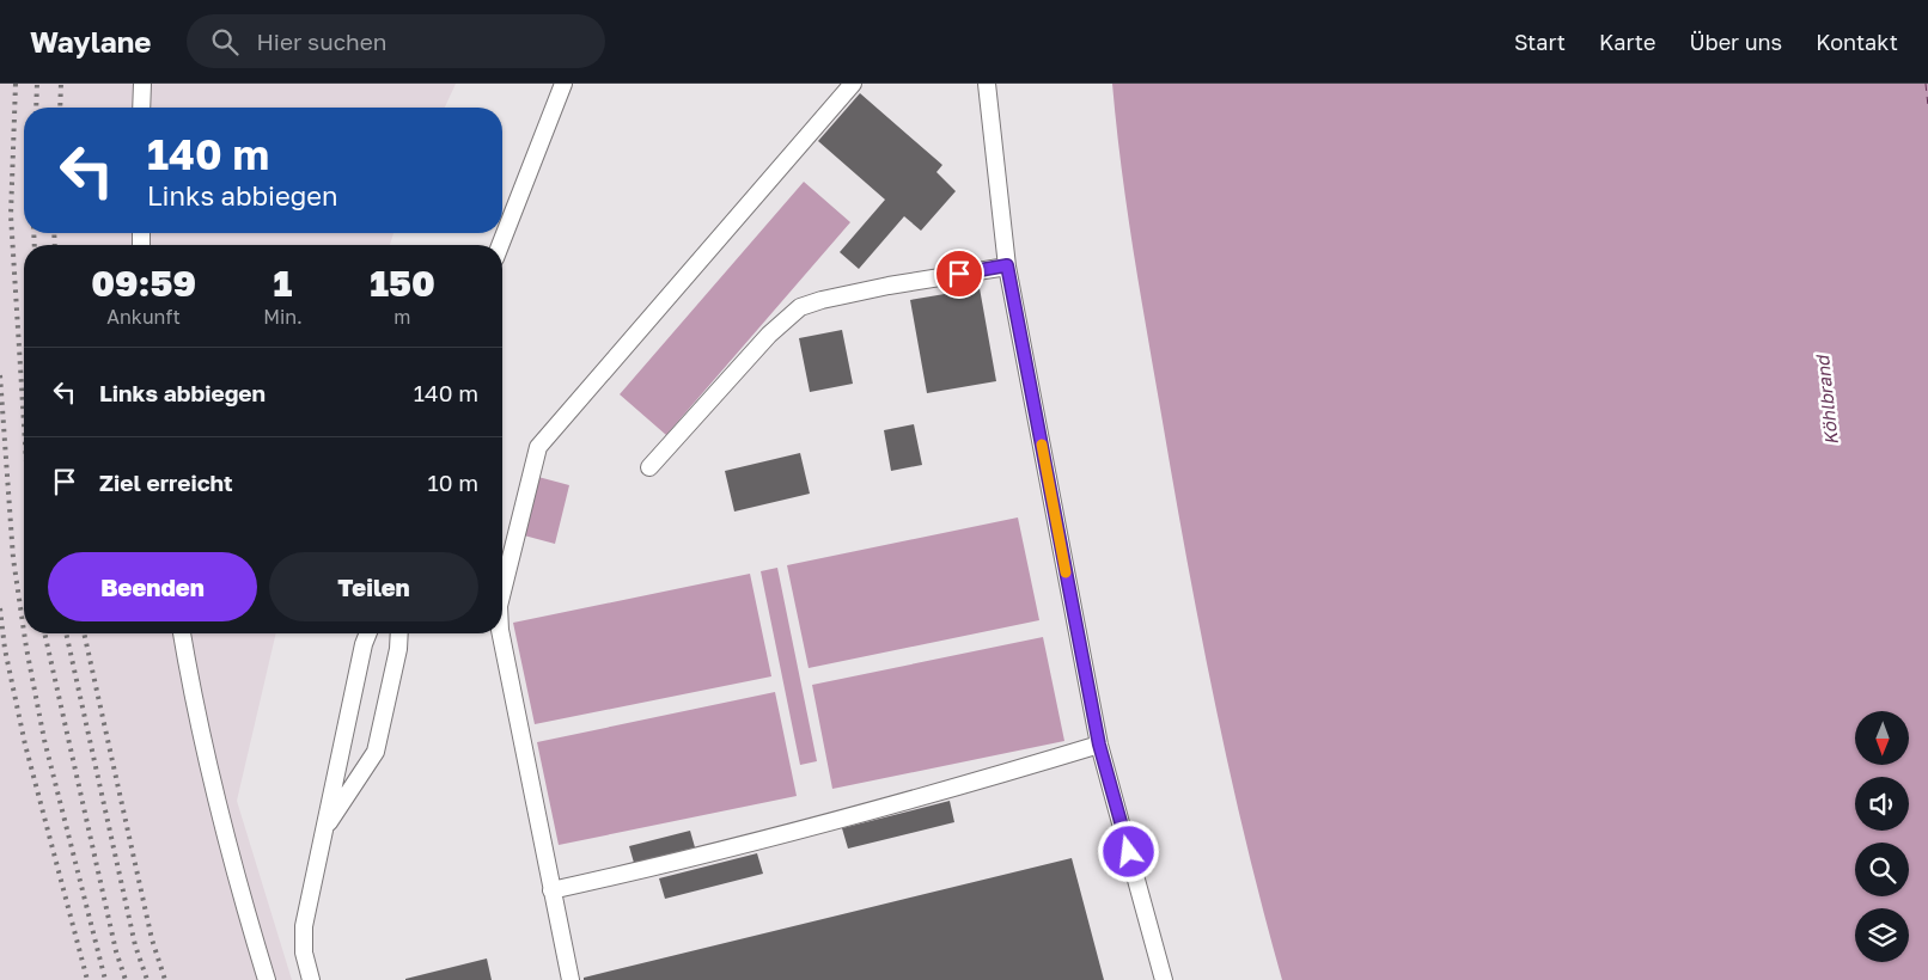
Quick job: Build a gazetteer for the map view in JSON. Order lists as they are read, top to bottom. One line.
{"water":["Köhlbrand"],"north":"bottom","page":{"header":"Waylane","search":"Hier suchen","nav":["Start","Karte","Über uns","Kontakt"],"turn":["140 m","Links abbiegen"],"eta":["09:59","Ankunft","1","Min.","150","m"],"list":[{"name":"Links abbiegen","value":"140 m"},{"name":"Ziel erreicht","value":"10 m"}],"buttons":["Beenden","Teilen"]}}
